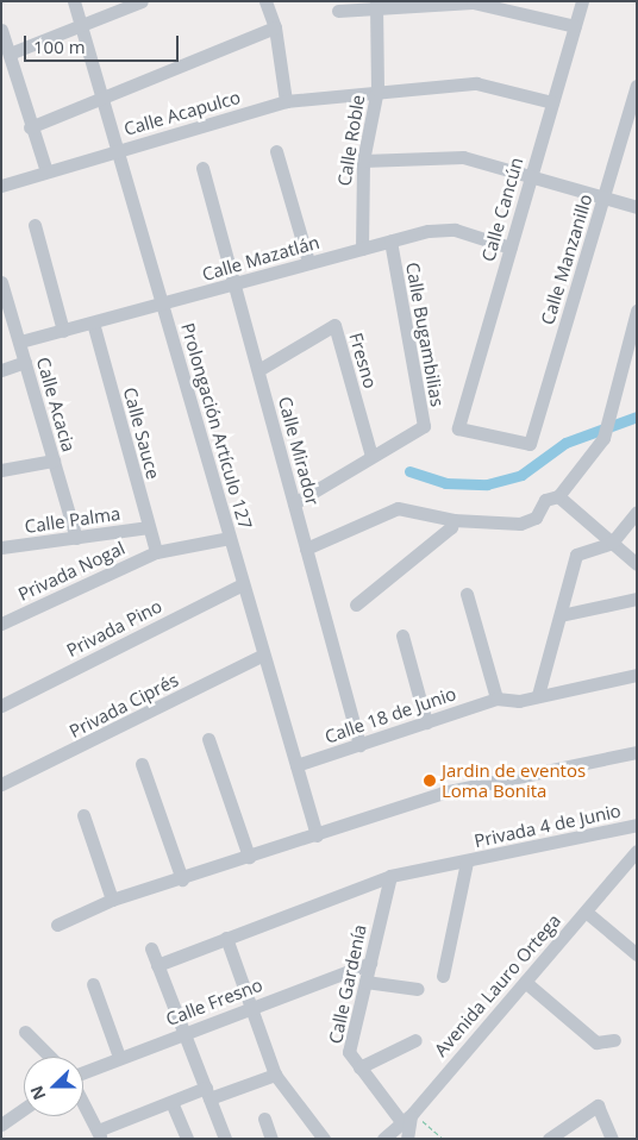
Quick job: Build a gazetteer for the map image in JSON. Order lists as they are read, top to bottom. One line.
{"streets":{"street":["Calle Acapulco","Calle Roble","Calle Cancún","Calle Mazatlán","Calle Manzanillo","Calle Bugambilias","Fresno","Calle Acacia","Prolongación Artículo 127","Calle Sauce","Calle Mirador","Calle Palma","Privada Nogal","Privada Pino","Privada Ciprés","Calle 18 de Junio","Privada 4 de Junio","Calle Gardenía","Avenida Lauro Ortega","Calle Fresno"]},"crossings":[["Calle Acapulco","Calle Roble"],["Calle Acapulco","Calle Cancún"],["Calle Acapulco","Prolongación Artículo 127"],["Calle Roble","Calle Mazatlán"],["Calle Cancún","Calle Mazatlán"],["Calle Cancún","Calle Manzanillo"],["Calle Mazatlán","Calle Bugambilias"],["Calle Mazatlán","Calle Acacia"],["Calle Mazatlán","Prolongación Artículo 127"],["Calle Mazatlán","Calle Sauce"],["Calle Mazatlán","Calle Mirador"],["Calle Bugambilias","Fresno"],["Calle Bugambilias","Calle Mirador"],["Fresno","Calle Mirador"],["Calle Acacia","Calle Palma"],["Prolongación Artículo 127","Privada Nogal"],["Prolongación Artículo 127","Privada Pino"],["Prolongación Artículo 127","Privada Ciprés"],["Prolongación Artículo 127","Calle 18 de Junio"],["Calle Sauce","Calle Palma"],["Calle Sauce","Privada Nogal"],["Calle Mirador","Calle 18 de Junio"],["Privada 4 de Junio","Calle Gardenía"],["Calle Gardenía","Avenida Lauro Ortega"],["Calle Gardenía","Calle Fresno"]],"places":["Jardin de eventos Loma Bonita"],"scale_bar":"100 m","north":"left"}
